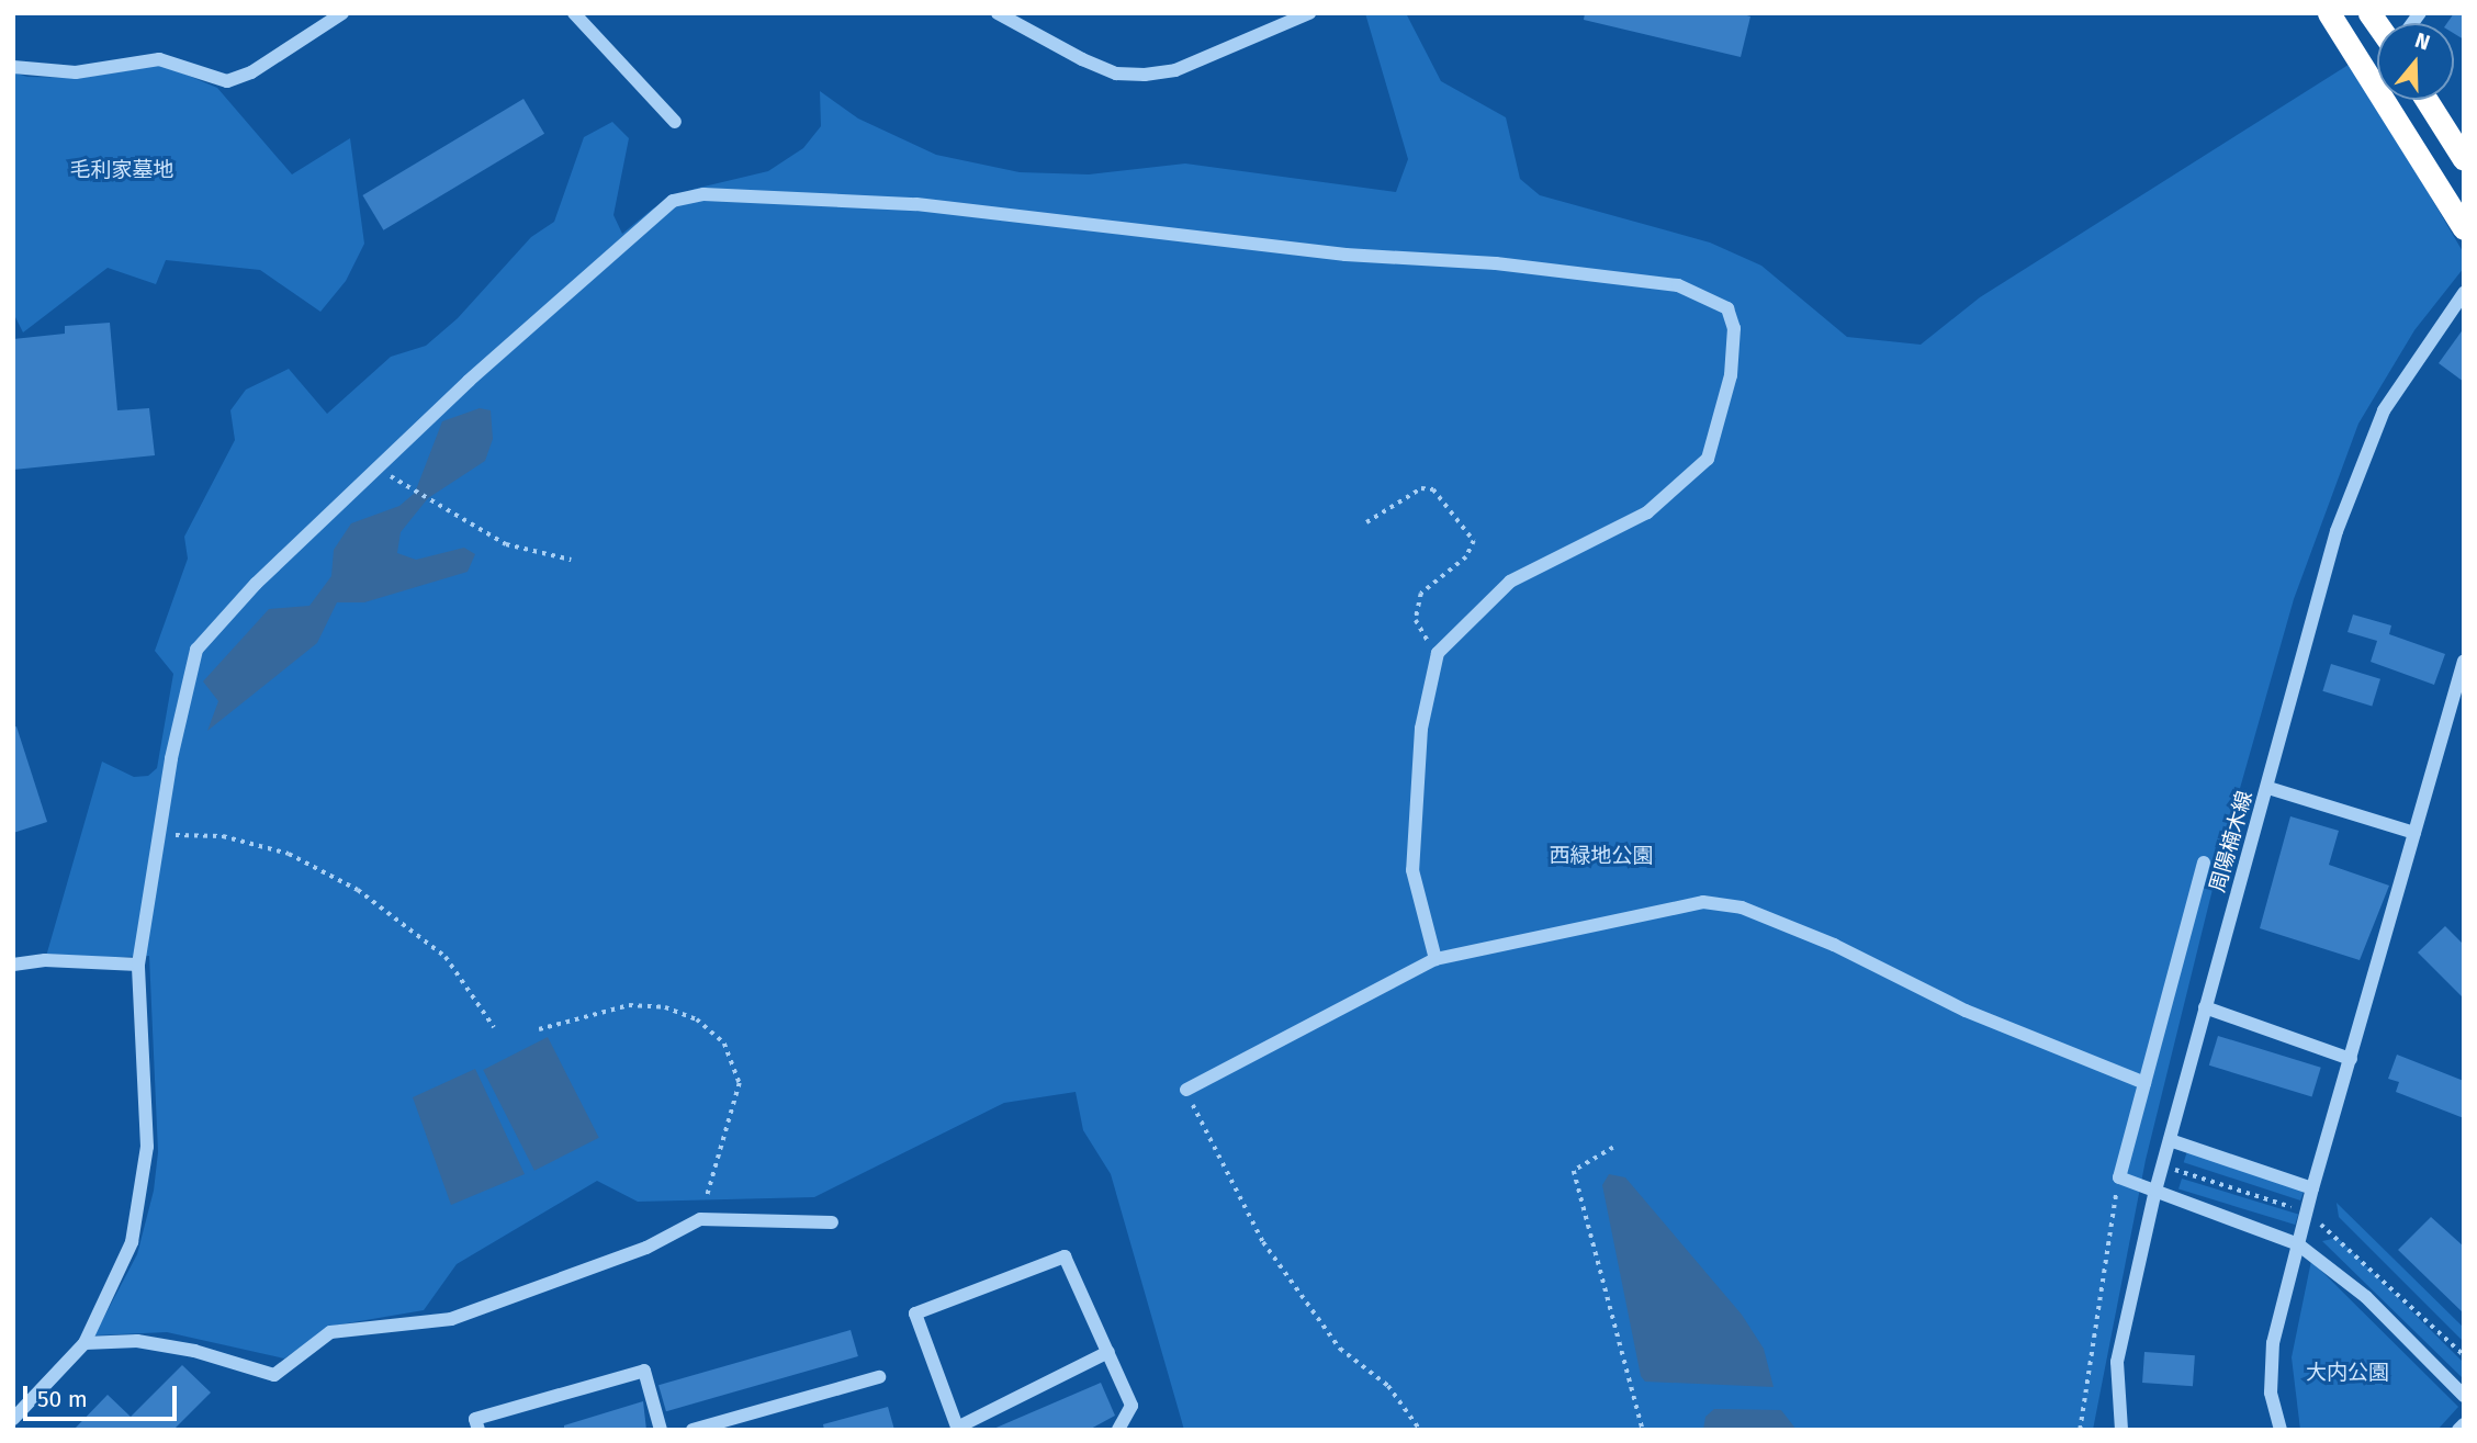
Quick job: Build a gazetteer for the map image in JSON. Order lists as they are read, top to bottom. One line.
{"streets":{"street":["周陽楠木線"]},"parks":["毛利家墓地","西緑地公園","大内公園"],"scale_bar":"50 m","north":"top"}
